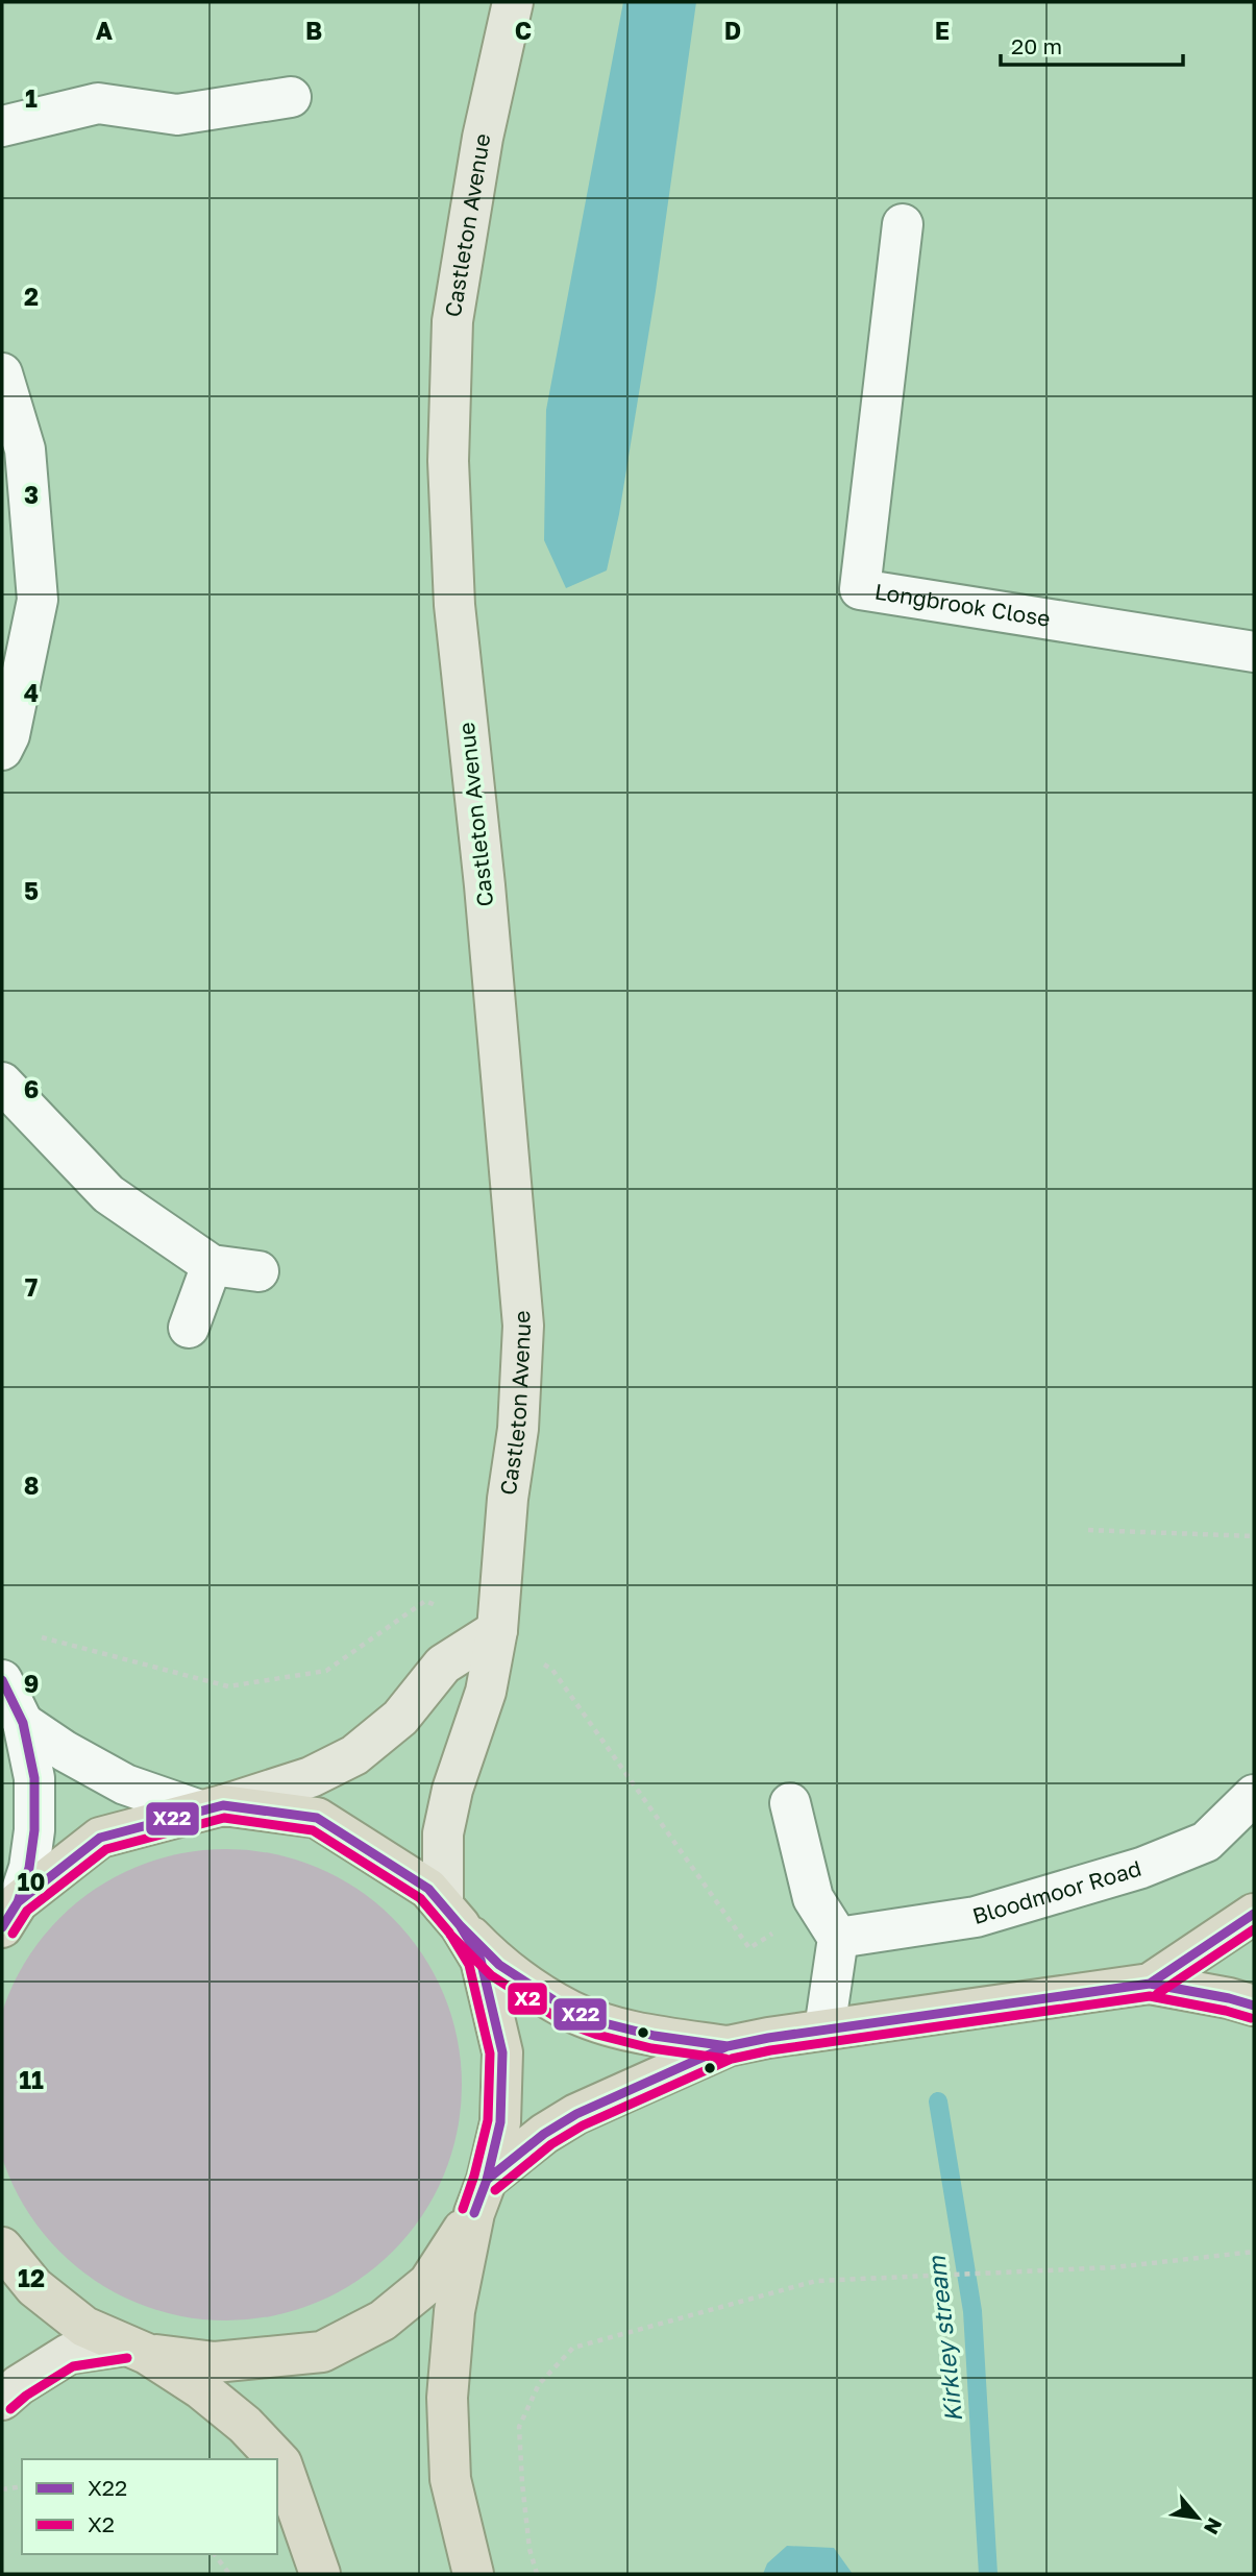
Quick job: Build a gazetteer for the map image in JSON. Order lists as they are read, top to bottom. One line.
{"streets":{"main road":["Castleton Avenue"],"street":["Longbrook Close","Bloodmoor Road"]},"water":["Kirkley stream"],"lines":["transit line X22","transit line X2"],"legend":["X22","X2"],"scale_bar":"20 m","north":"bottom right","grid":{"columns":["A","B","C","D","E"],"rows":["1","2","3","4","5","6","7","8","9","10","11","12"]}}
